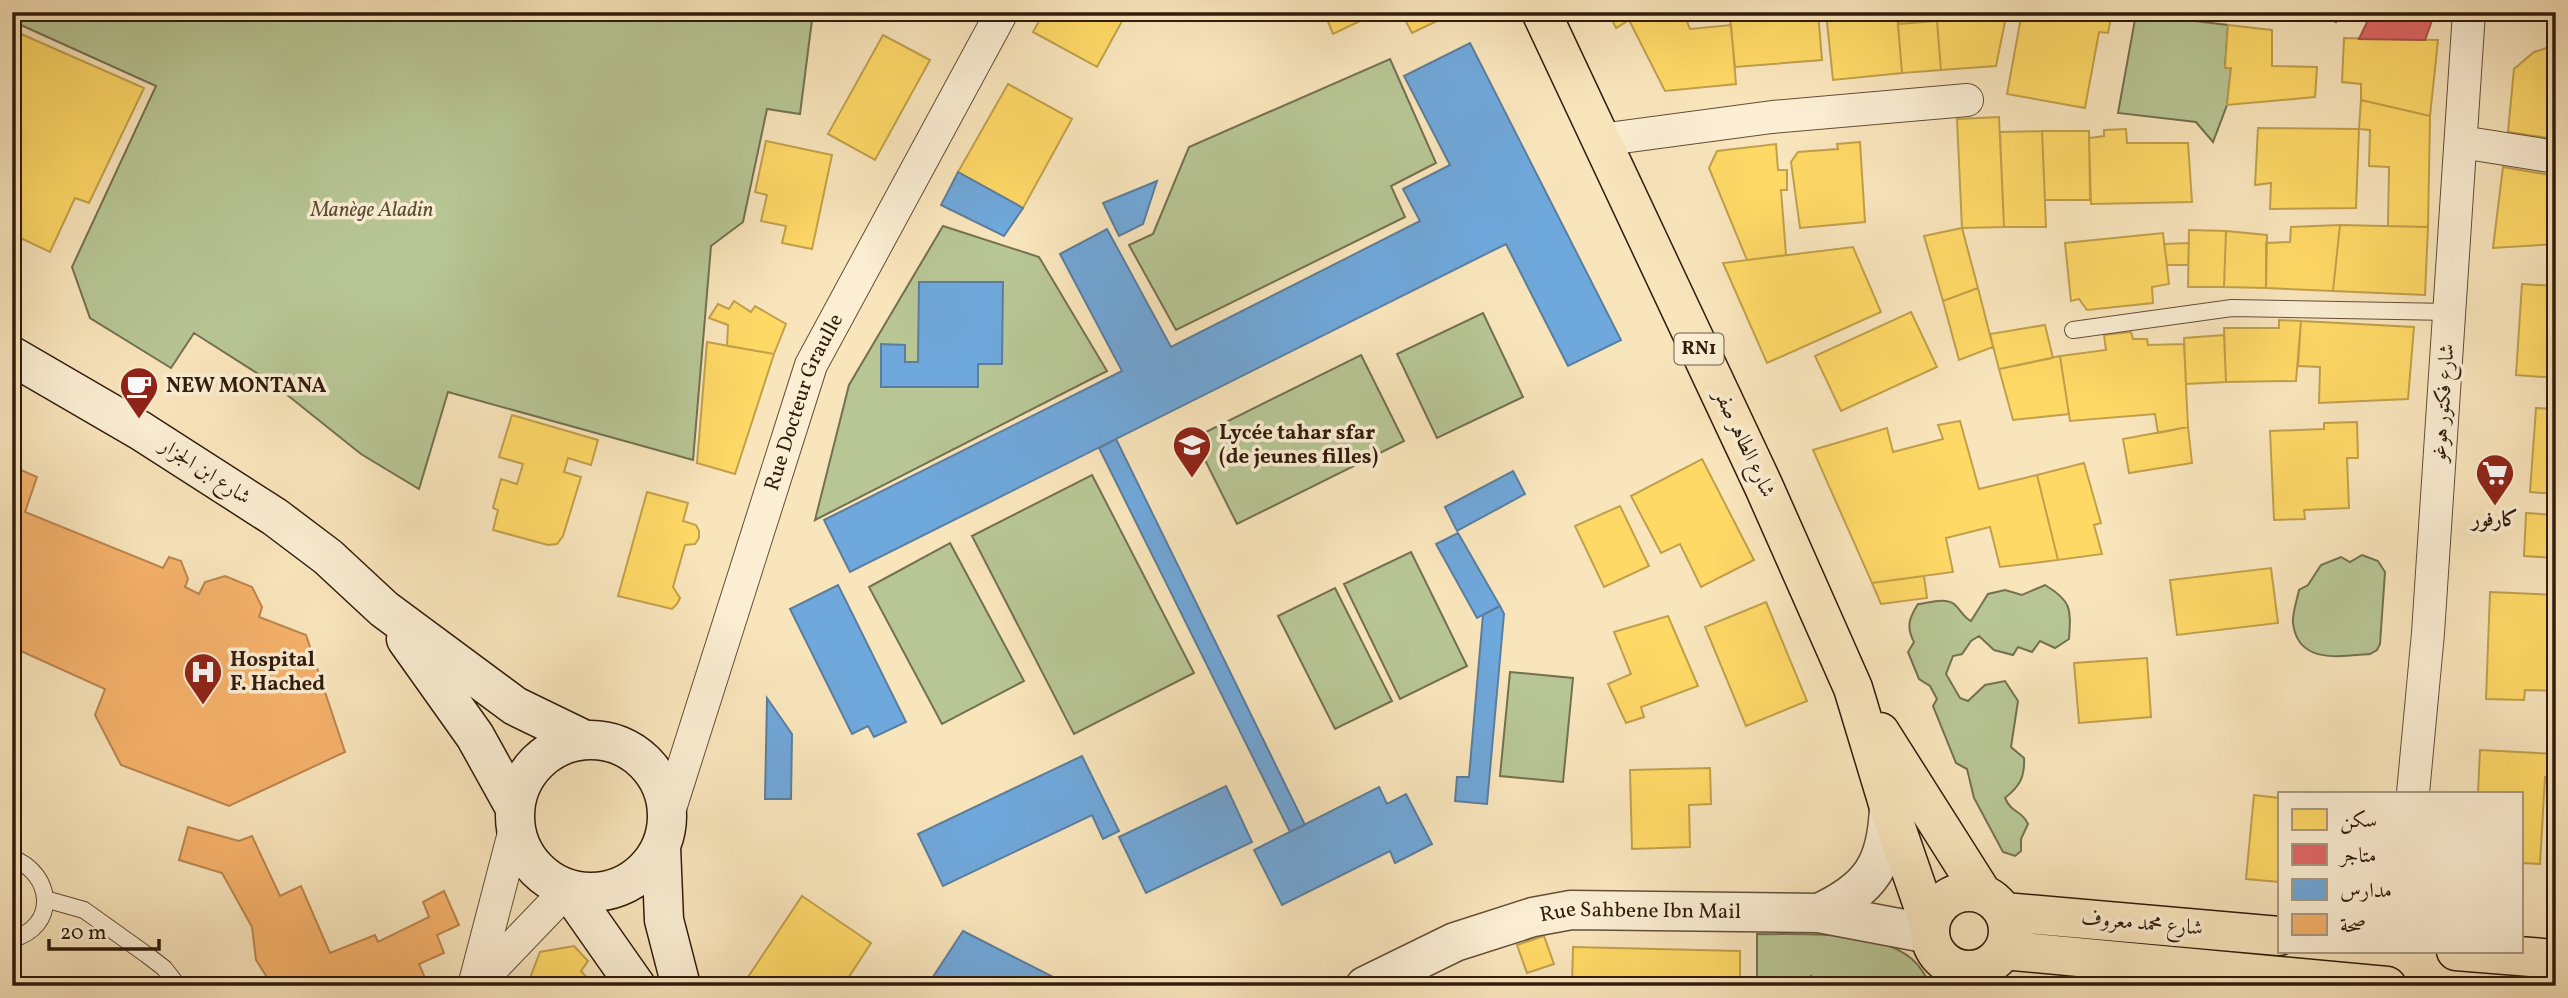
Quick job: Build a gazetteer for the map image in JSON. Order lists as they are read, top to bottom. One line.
{"streets":{"main road":["RN1","شارع الطاهر صفر","شارع ابن الجزار","Rue Sahbene Ibn Mail","شارع محمد معروف"],"street":["Rue Docteur Graulle","شارع فكتور هوغو"]},"crossings":[["Rue Docteur Graulle","شارع ابن الجزار"],["شارع الطاهر صفر","Rue Sahbene Ibn Mail"],["شارع الطاهر صفر","شارع محمد معروف"],["Rue Sahbene Ibn Mail","شارع محمد معروف"]],"parks":["Manège Aladin"],"places":{"cafe":["NEW MONTANA"],"school or university":["Lycée tahar sfar (de jeunes filles)"],"supermarket":["كارفور"],"hospital":["Hospital F. Hached"]},"legend":["سكن","متاجر","مدارس","صحة"],"scale_bar":"20 m"}
